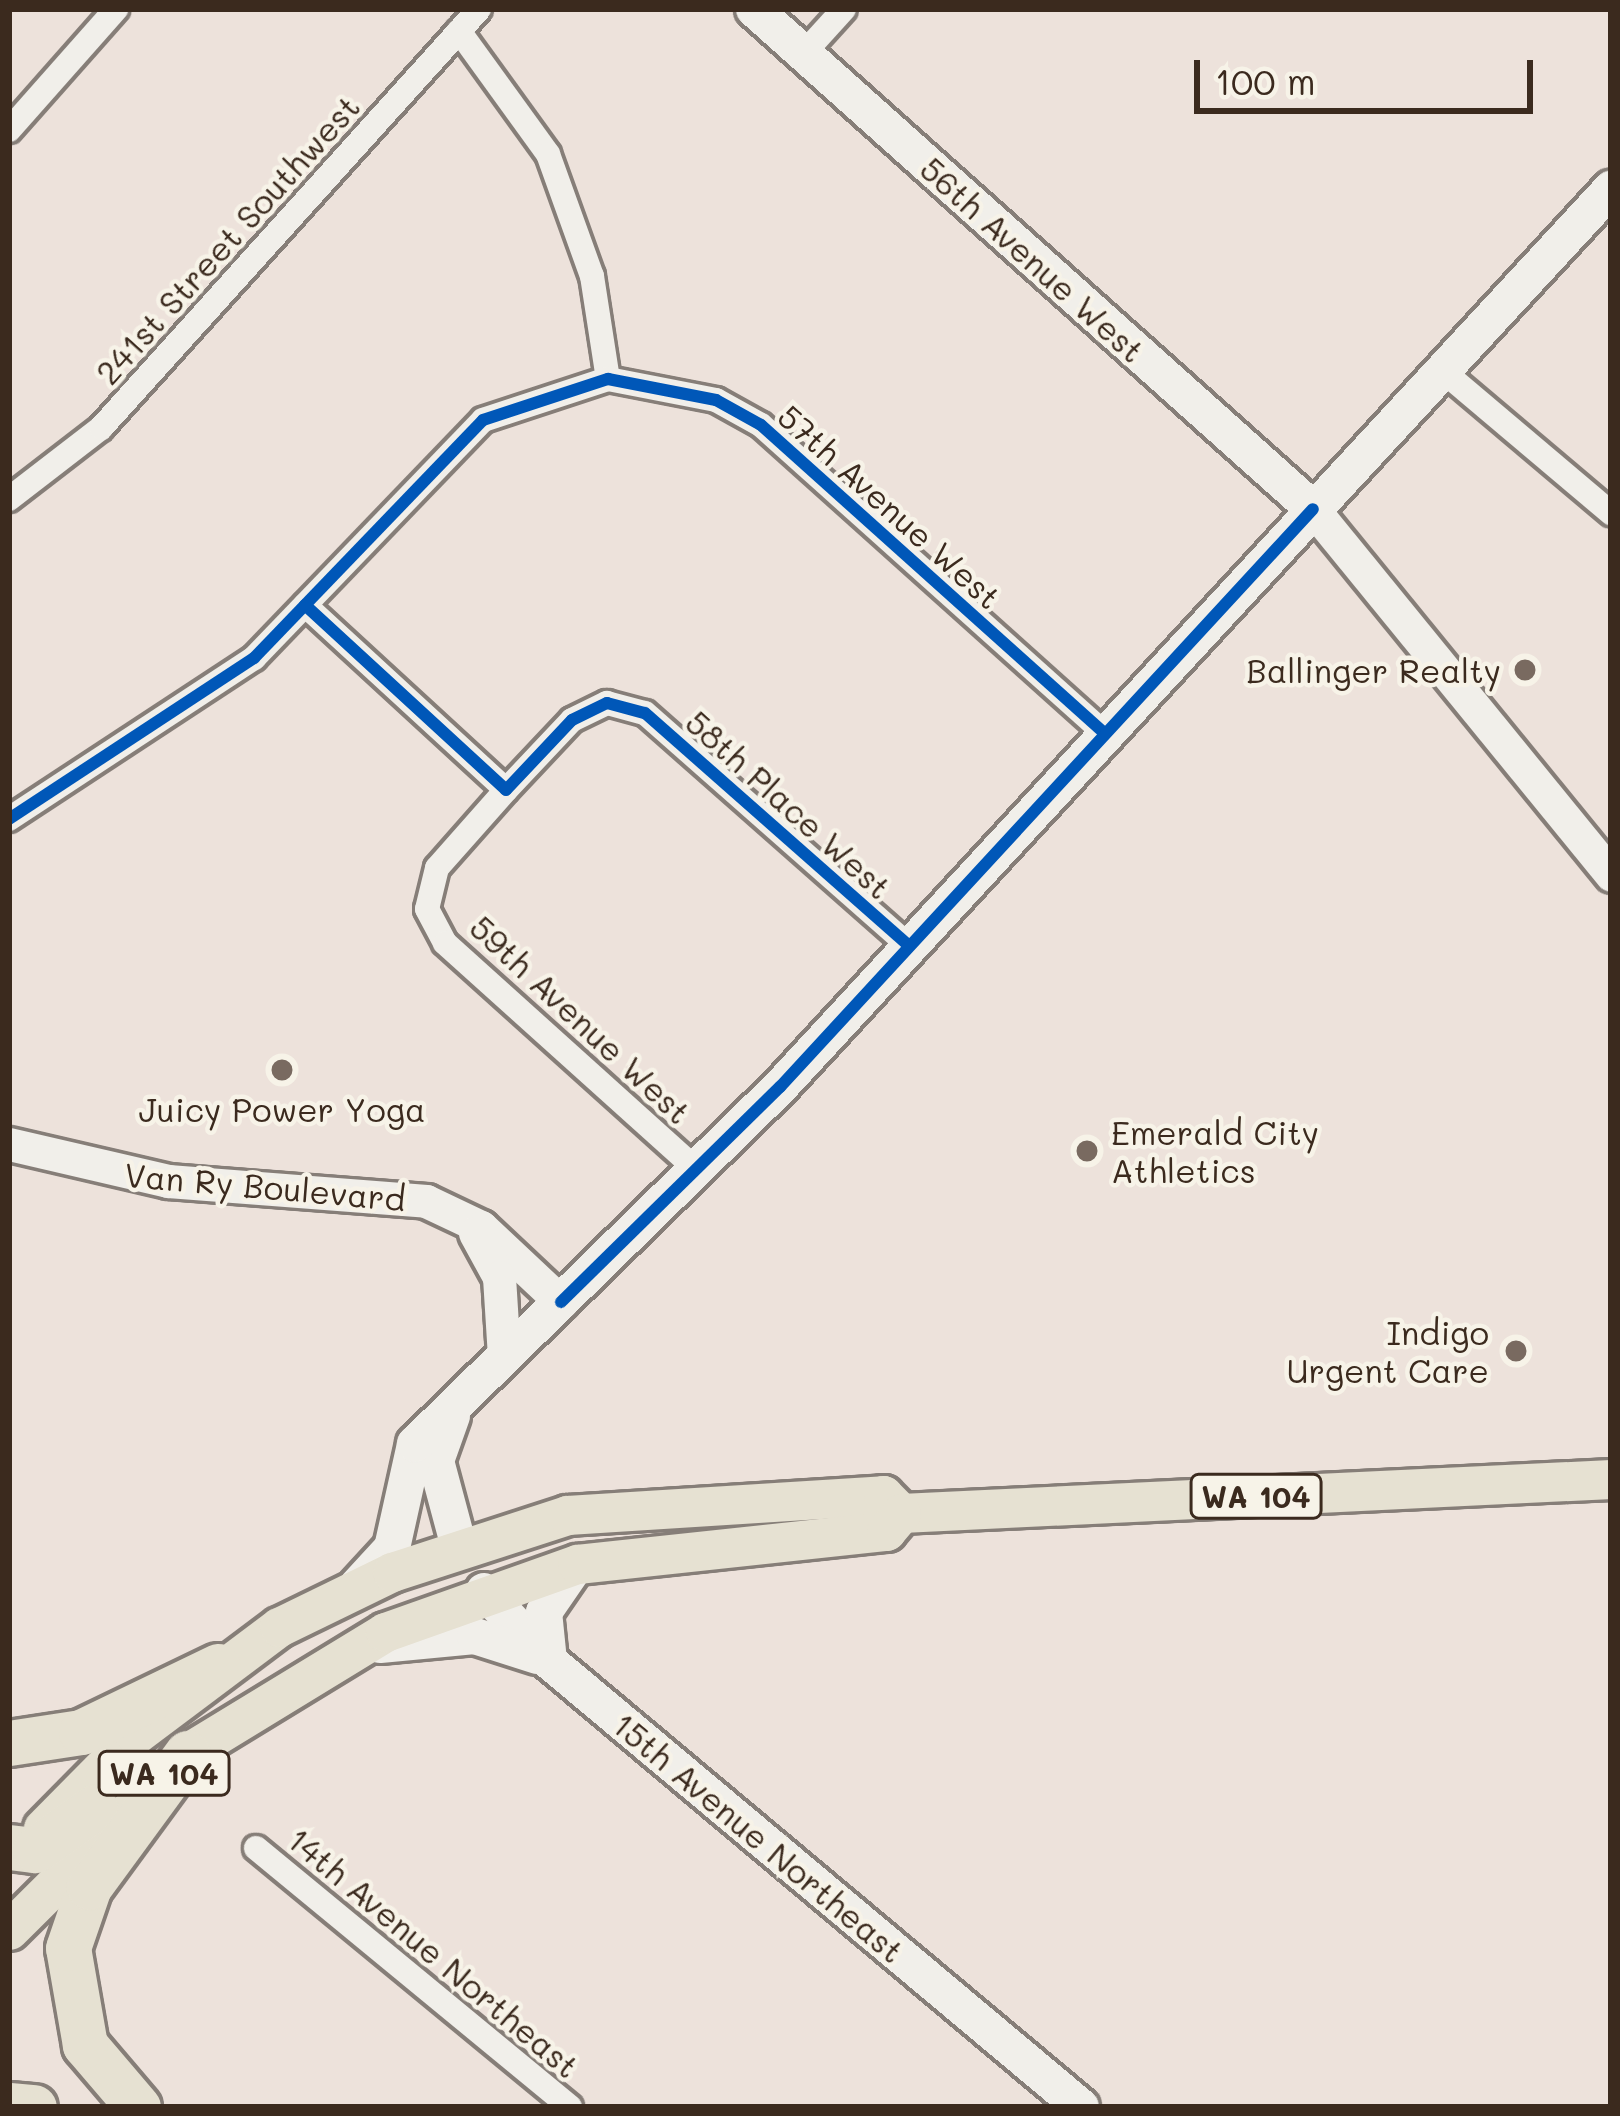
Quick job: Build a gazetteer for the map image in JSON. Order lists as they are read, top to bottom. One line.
{"streets":{"main road":["56th Avenue West","WA 104","15th Avenue Northeast"],"street":["241st Street Southwest","57th Avenue West","58th Place West","59th Avenue West","Van Ry Boulevard","14th Avenue Northeast"]},"crossings":[["58th Place West","59th Avenue West"],["WA 104","15th Avenue Northeast"]],"places":["Ballinger Realty","Juicy Power Yoga","Emerald City Athletics","Indigo Urgent Care"],"scale_bar":"100 m"}
